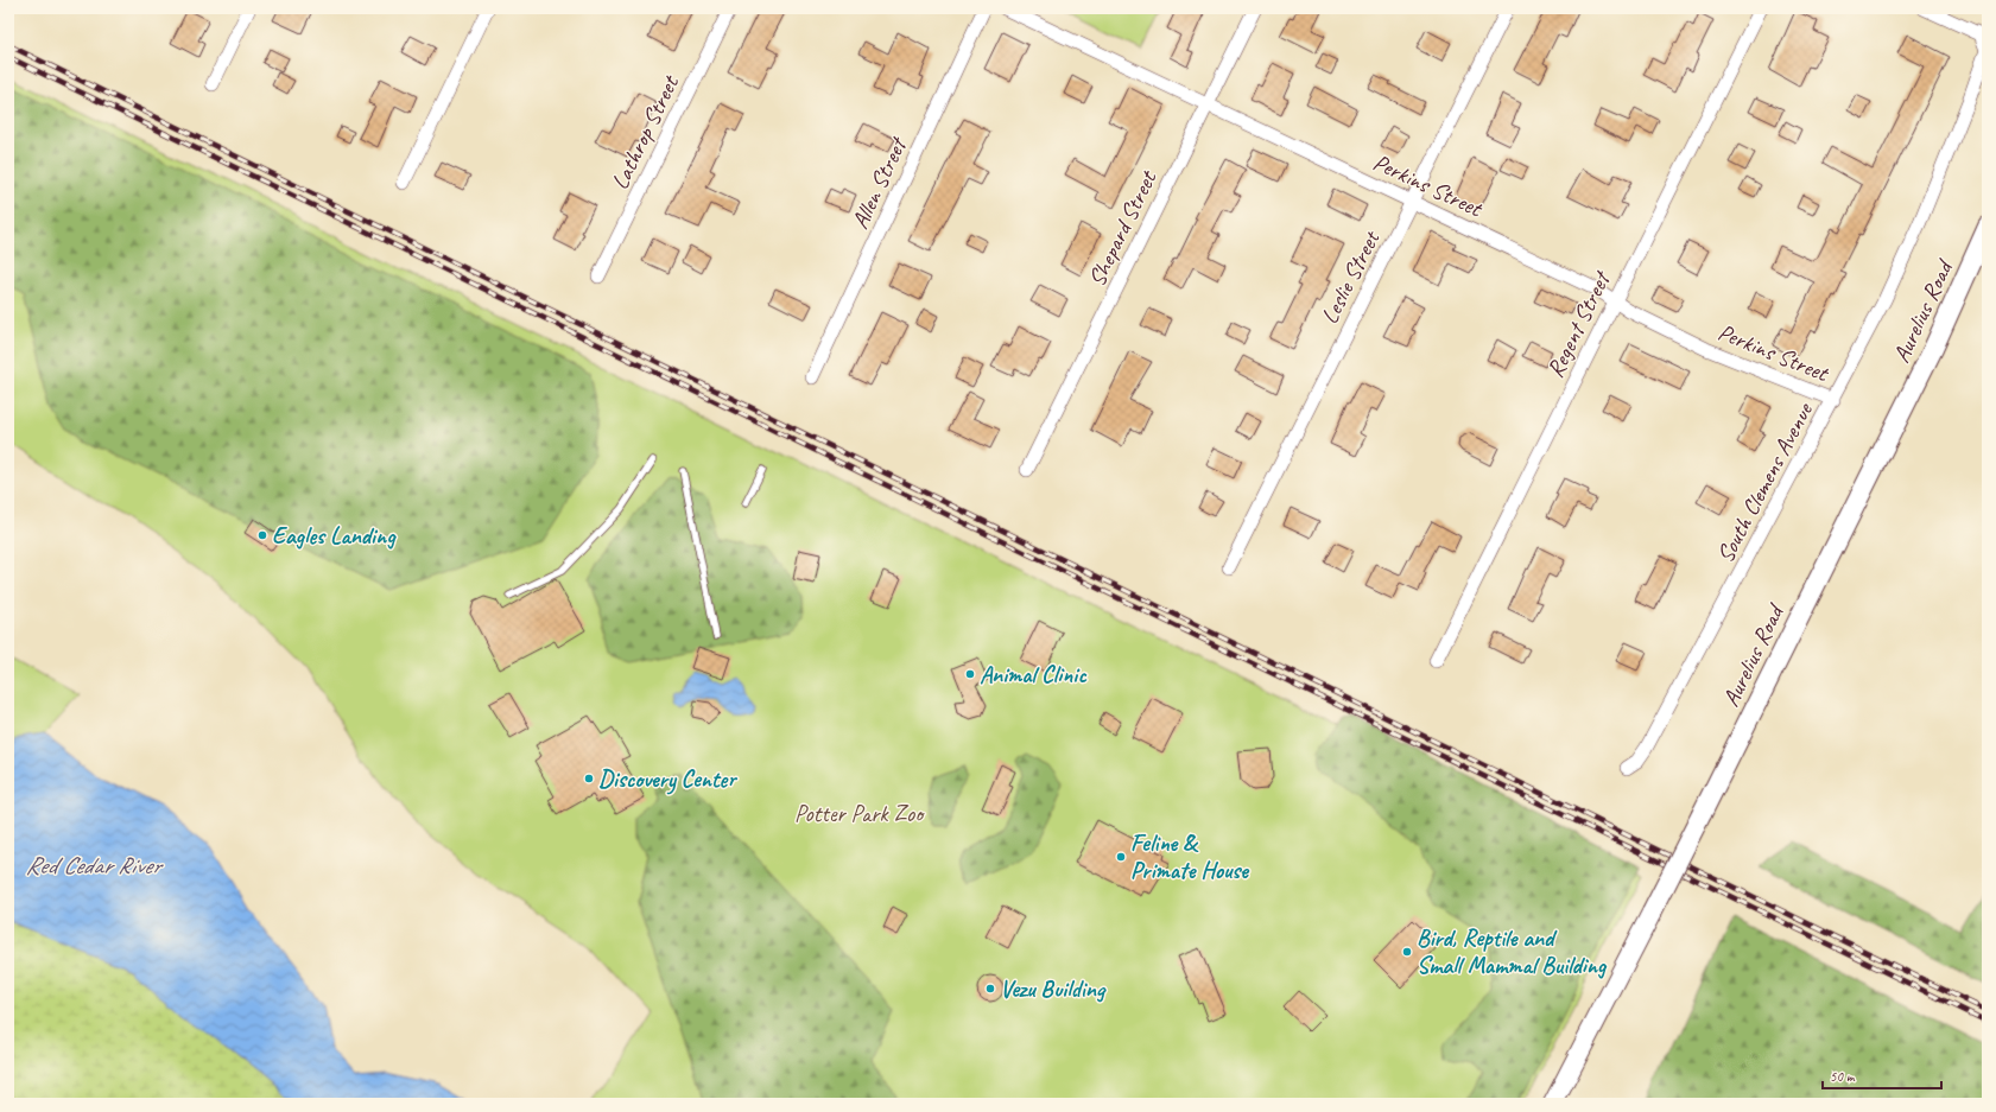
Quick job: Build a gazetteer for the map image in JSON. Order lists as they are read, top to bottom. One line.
{"streets":{"street":["Lathrop Street","Allen Street","Perkins Street","Shepard Street","Leslie Street","Aurelius Road","Regent Street","South Clemens Avenue"]},"crossings":[["Perkins Street","Shepard Street"],["Perkins Street","Leslie Street"],["Perkins Street","Regent Street"],["Perkins Street","South Clemens Avenue"]],"water":["Red Cedar River"],"parks":["Potter Park Zoo"],"places":["Eagles Landing","Animal Clinic","Discovery Center","Feline & Primate House","Bird, Reptile and Small Mammal Building","Vezu Building"],"scale_bar":"50 m"}
